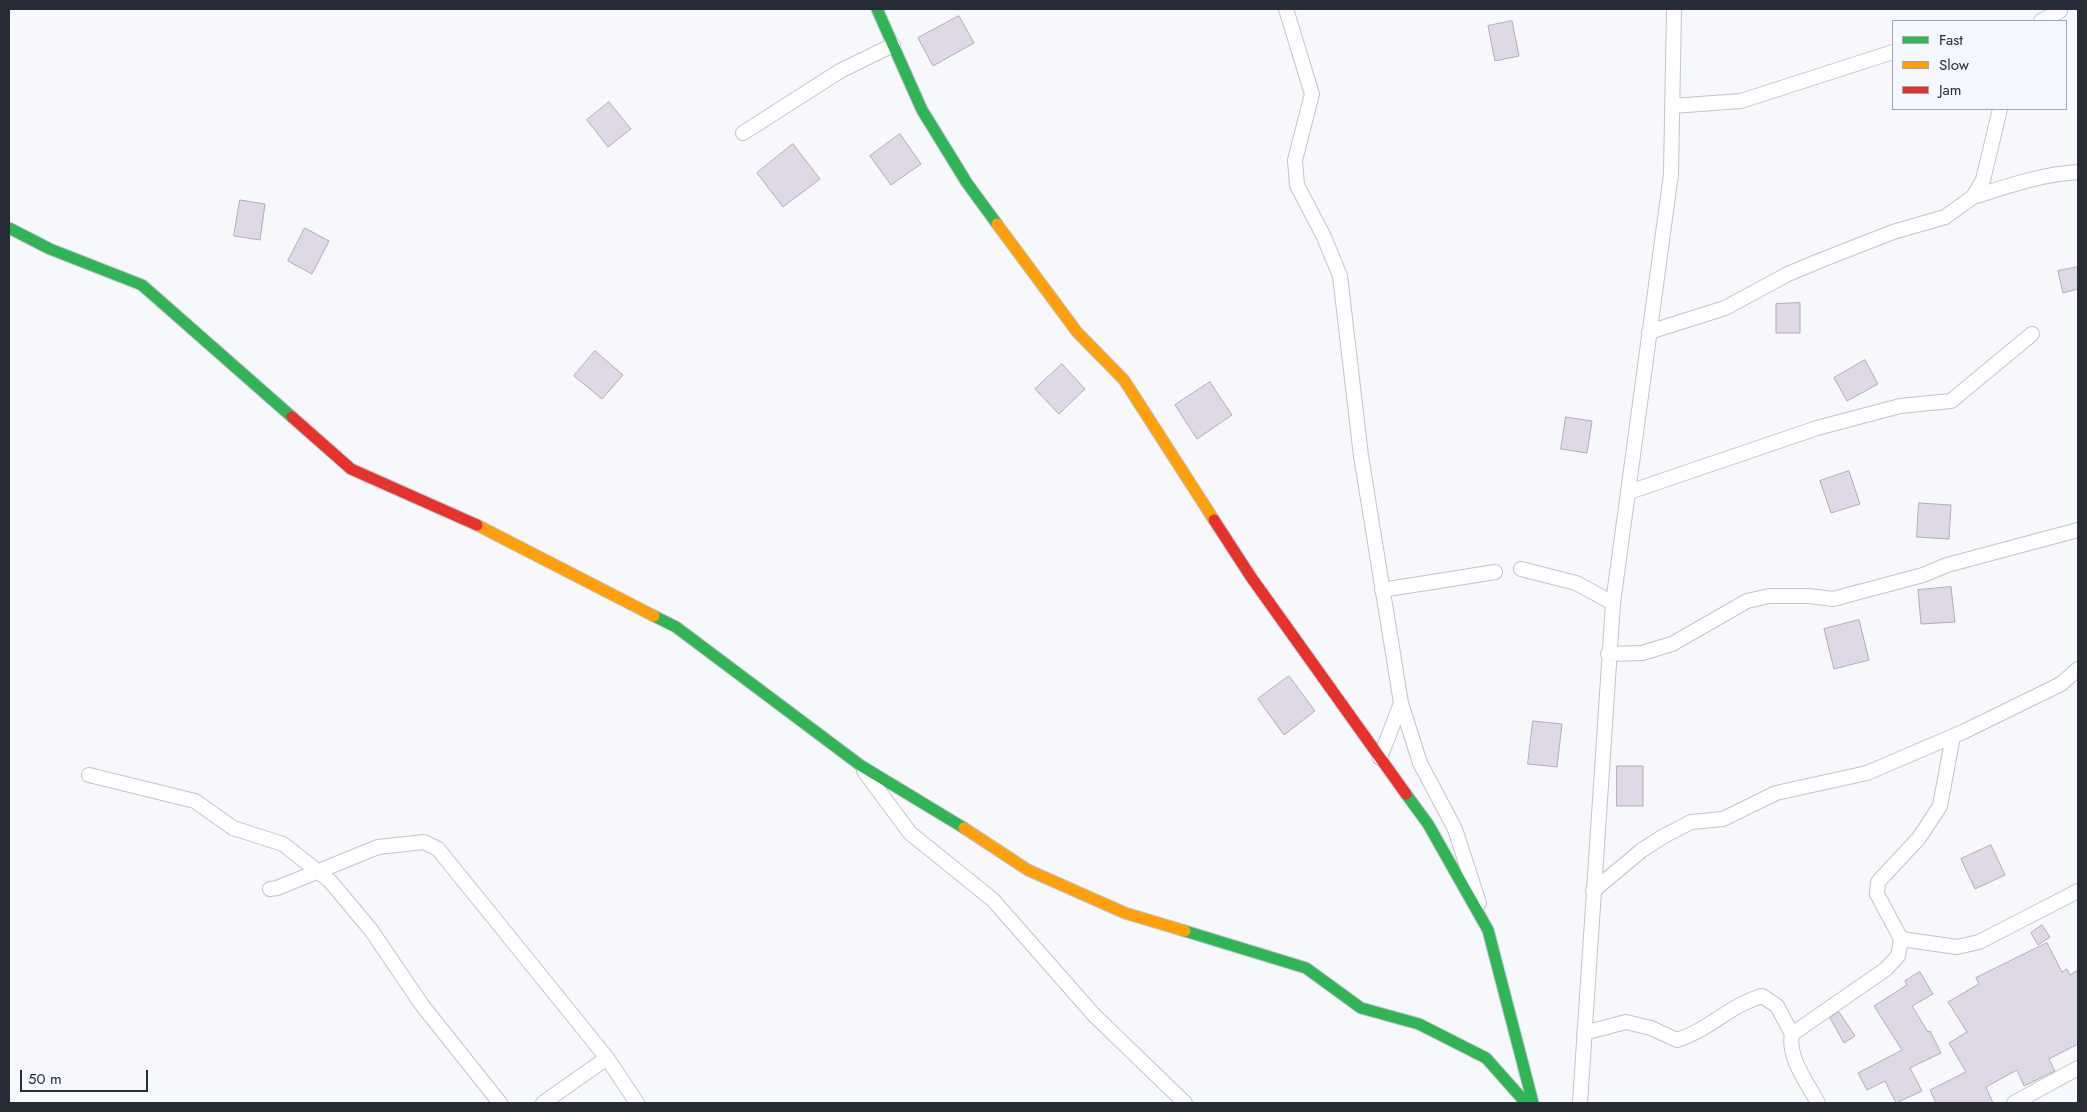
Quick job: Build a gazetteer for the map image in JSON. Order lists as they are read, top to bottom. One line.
{"legend":["Fast","Slow","Jam"],"scale_bar":"50 m"}
